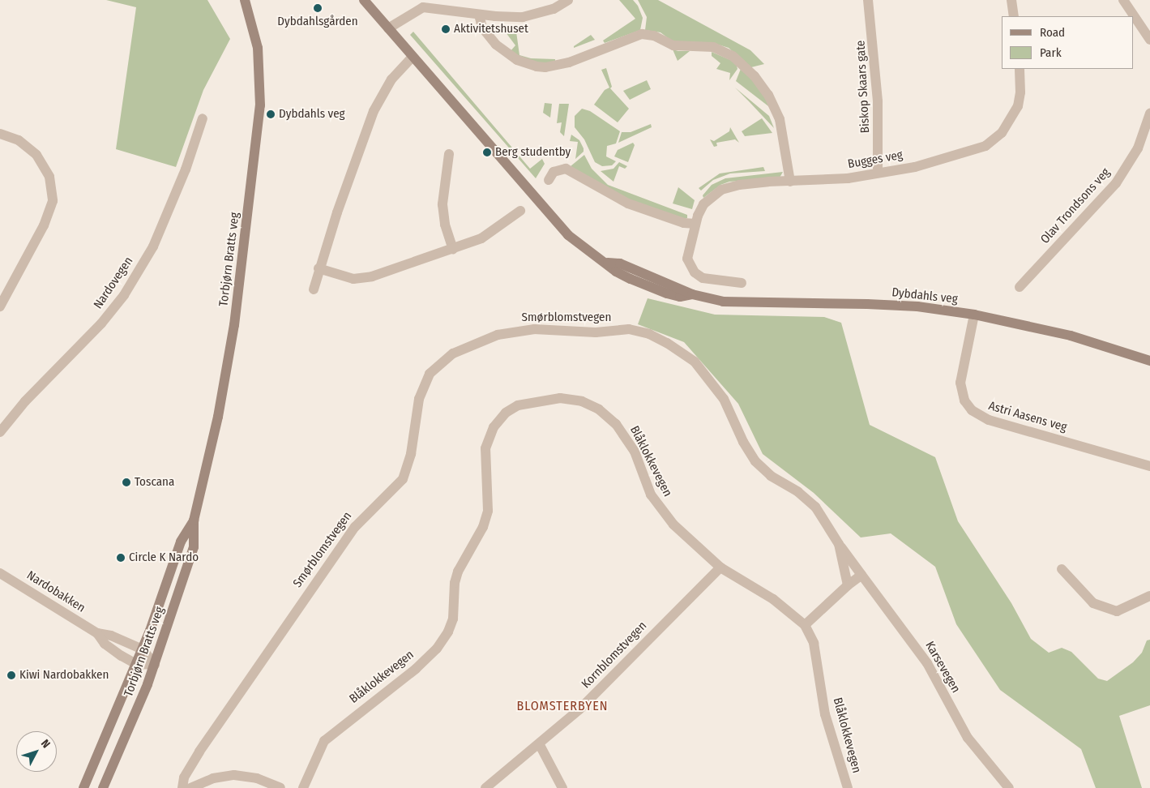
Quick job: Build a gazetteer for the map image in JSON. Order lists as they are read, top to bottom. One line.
{"streets":{"main road":["Torbjørn Bratts veg","Dybdahls veg"],"street":["Biskop Skaars gate","Bugges veg","Olav Trondsons veg","Nardovegen","Smørblomstvegen","Astri Aasens veg","Blåklokkevegen","Nardobakken","Kornblomstvegen","Karsevegen"]},"crossings":[["Biskop Skaars gate","Bugges veg"],["Torbjørn Bratts veg","Nardobakken"],["Dybdahls veg","Astri Aasens veg"],["Smørblomstvegen","Karsevegen"],["Blåklokkevegen","Kornblomstvegen"]],"districts":["BLOMSTERBYEN"],"places":["Dybdahlsgården","Aktivitetshuset","Dybdahls veg","Berg studentby","Toscana","Circle K Nardo","Kiwi Nardobakken"],"legend":["Road","Park"],"north":"top right"}
